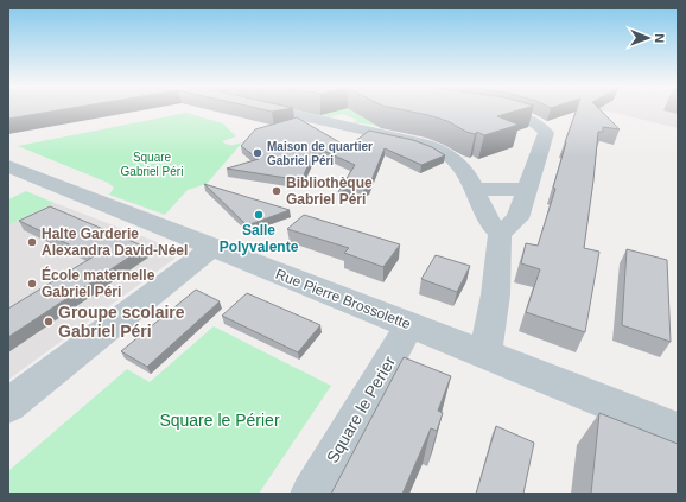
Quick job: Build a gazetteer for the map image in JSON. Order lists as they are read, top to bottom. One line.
{"streets":{"street":["Rue Pierre Brossolette","Square le Perier"]},"crossings":[["Rue Pierre Brossolette","Square le Perier"]],"parks":["Square Gabriel Péri","Square le Périer"],"places":["Maison de quartier Gabriel Péri","Bibliothèque Gabriel Péri","Salle Polyvalente","Halte Garderie Alexandra David-Néel","École maternelle Gabriel Péri","Groupe scolaire Gabriel Péri"],"north":"right"}
